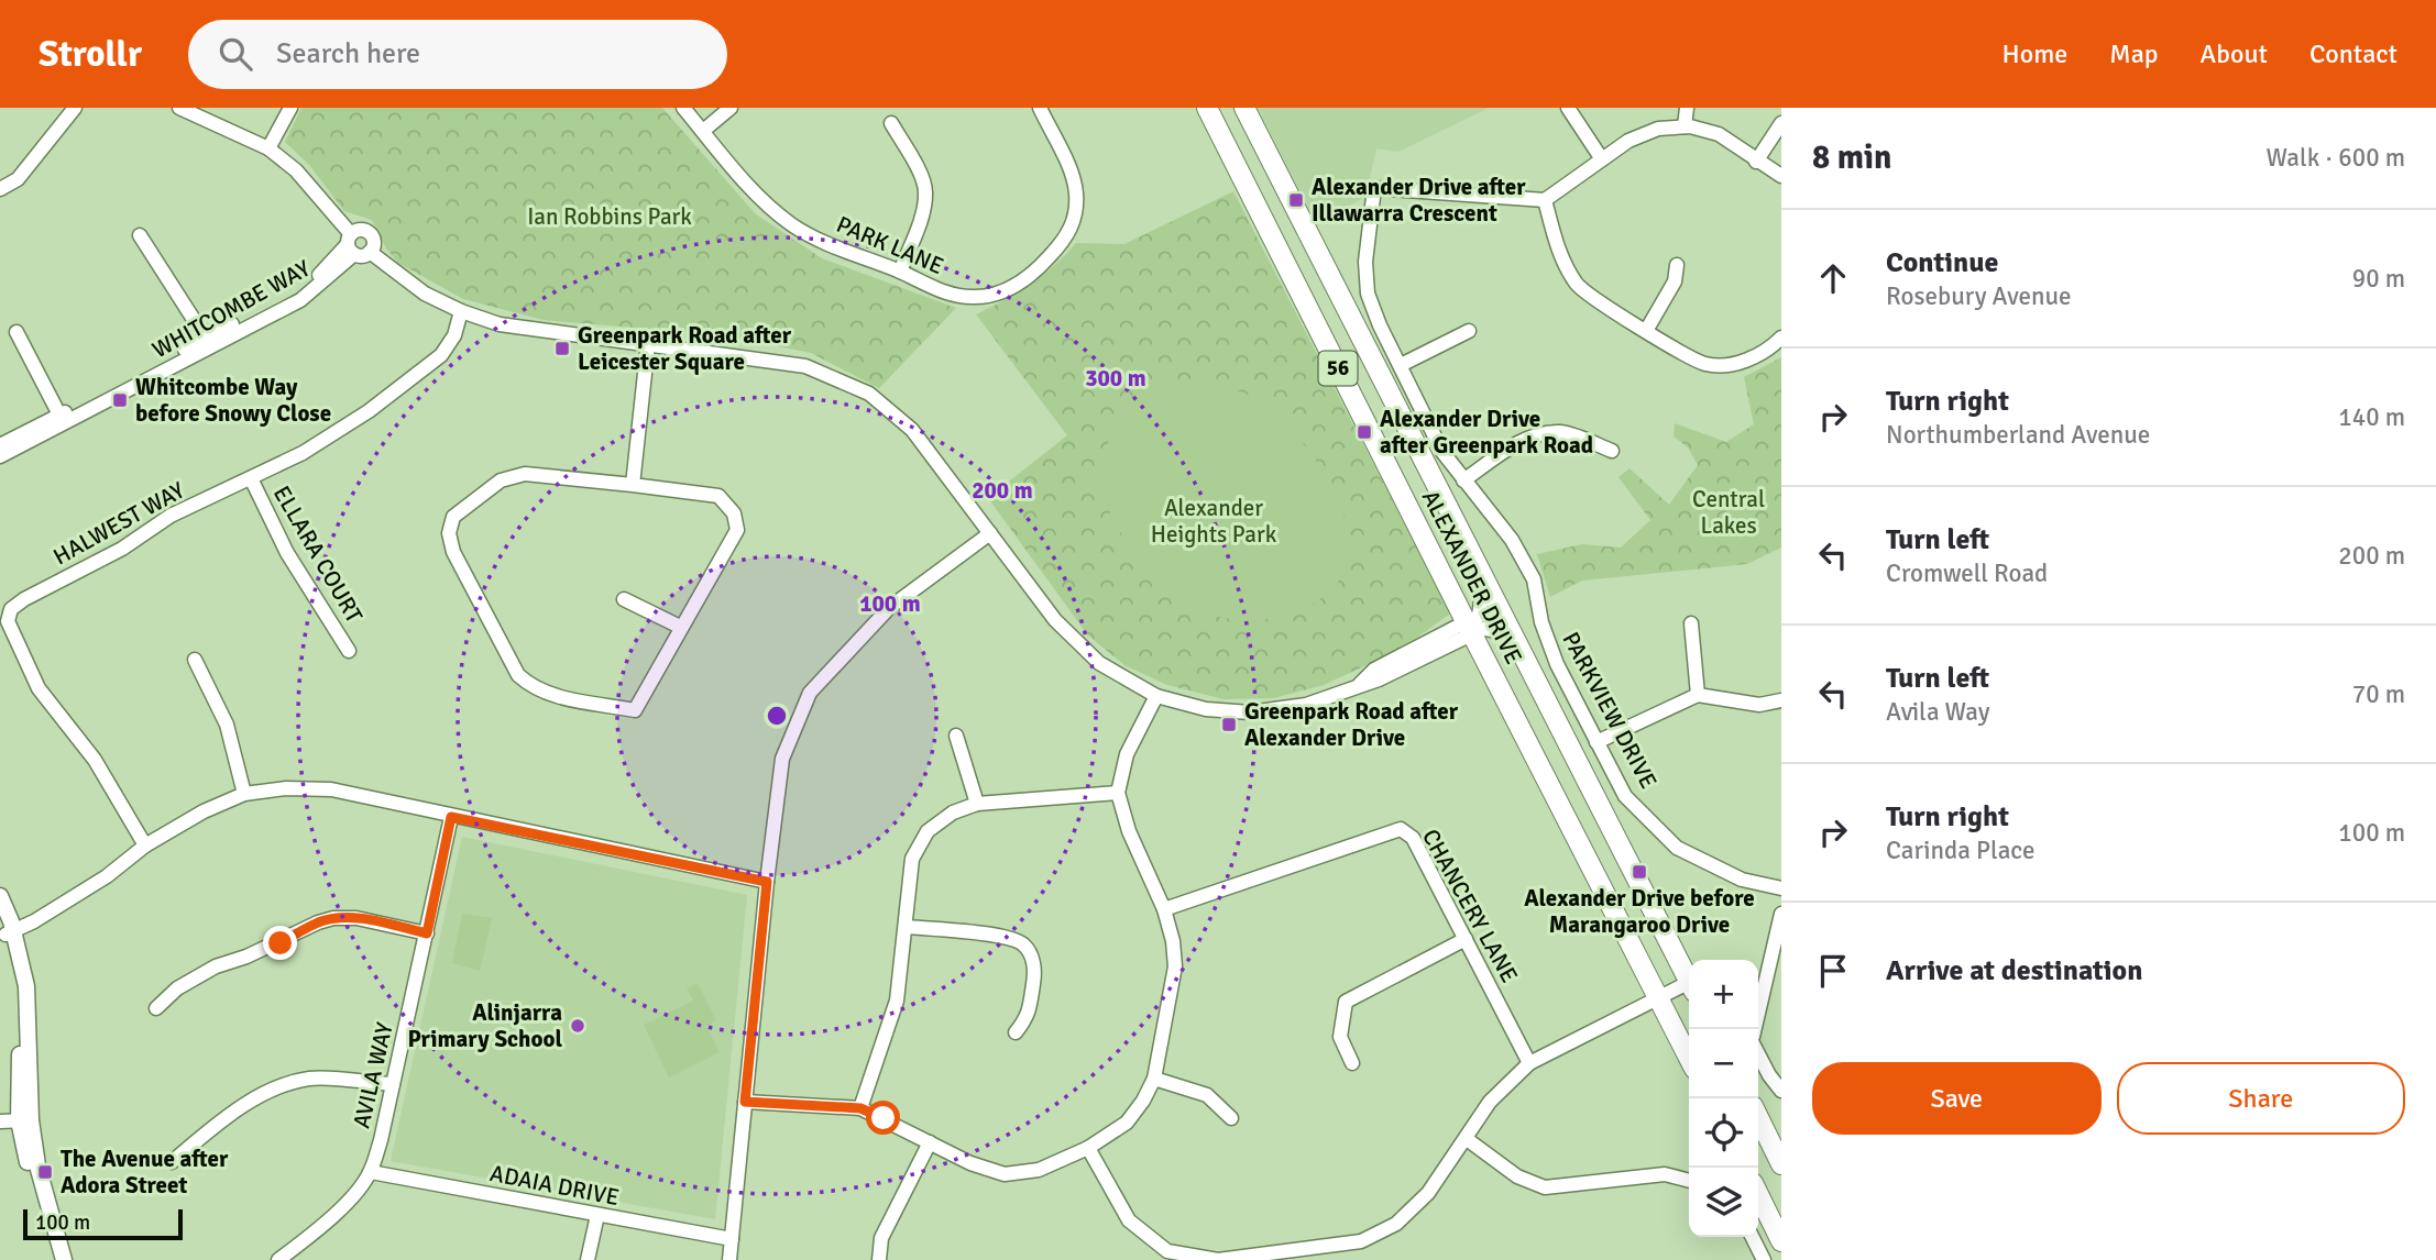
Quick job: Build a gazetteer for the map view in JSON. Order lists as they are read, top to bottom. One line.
{"streets":{"main road":["56","ALEXANDER DRIVE"],"street":["PARK LANE","WHITCOMBE WAY","HALWEST WAY","ELLARA COURT","PARKVIEW DRIVE","CHANCERY LANE","AVILA WAY","ADAIA DRIVE"]},"crossings":[["HALWEST WAY","ELLARA COURT"],["AVILA WAY","ADAIA DRIVE"]],"parks":["Ian Robbins Park","Central Lakes","Alexander Heights Park"],"places":{"transit":["Alexander Drive after Illawarra Crescent","Greenpark Road after Leicester Square","Whitcombe Way before Snowy Close","Alexander Drive after Greenpark Road","Greenpark Road after Alexander Drive","Alexander Drive before Marangaroo Drive","The Avenue after Adora Street"],"other":["Alinjarra Primary School"]},"scale_bar":"100 m","page":{"header":"Strollr","search":"Search here","nav":["Home","Map","About","Contact"],"heading":["8 min","Walk · 600 m"],"list":[["Continue","Rosebury Avenue","90 m"],["Turn right","Northumberland Avenue","140 m"],["Turn left","Cromwell Road","200 m"],["Turn left","Avila Way","70 m"],["Turn right","Carinda Place","100 m"],"Arrive at destination"],"map_buttons":["+","−"],"buttons":["Save","Share"],"scale":"100 m"},"rings":["300 m","200 m","100 m"]}
